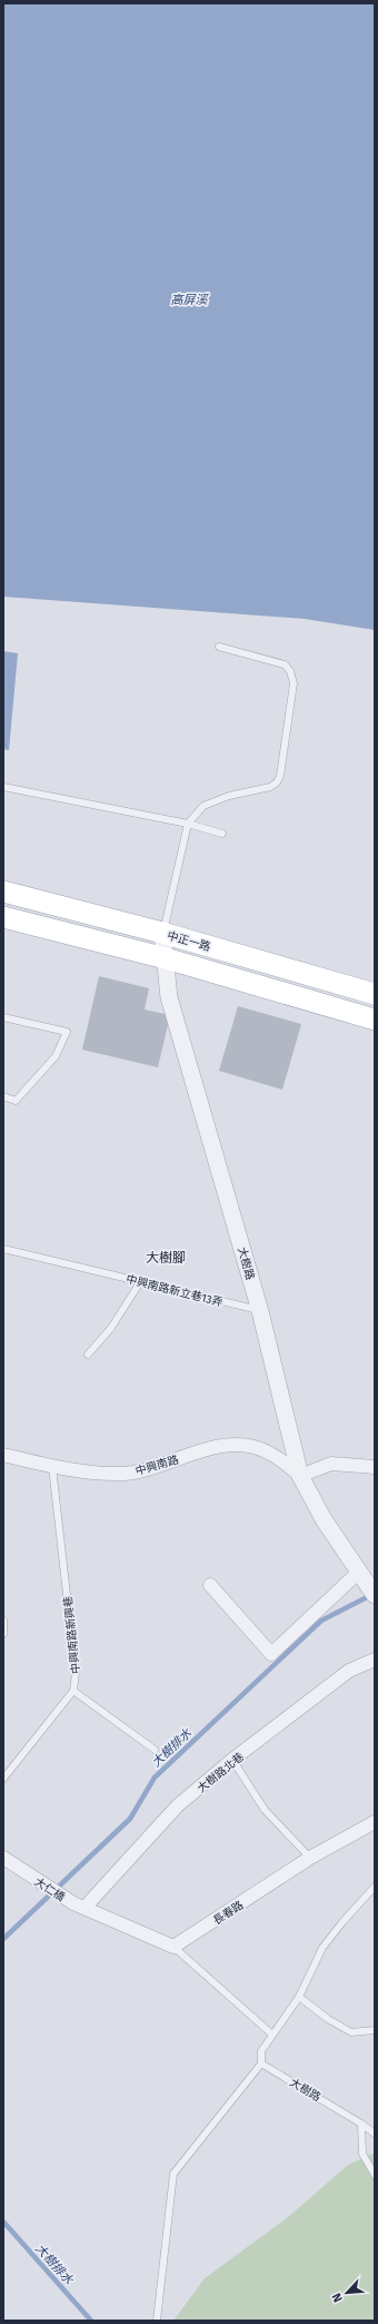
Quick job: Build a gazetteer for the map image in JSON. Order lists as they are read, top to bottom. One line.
{"streets":{"main road":["中正一路"],"street":["大樹路","中興南路","大樹路北巷","大仁橋","長春路"],"lane":["中興南路新立巷13弄","中興南路新興巷"]},"crossings":[["中正一路","大樹路"],["大樹路","中興南路新立巷13弄"],["大樹路","中興南路"],["中興南路","中興南路新興巷"],["大樹路北巷","大仁橋"]],"districts":["大樹腳"],"water":["高屏溪","大樹排水"],"north":"bottom left"}
